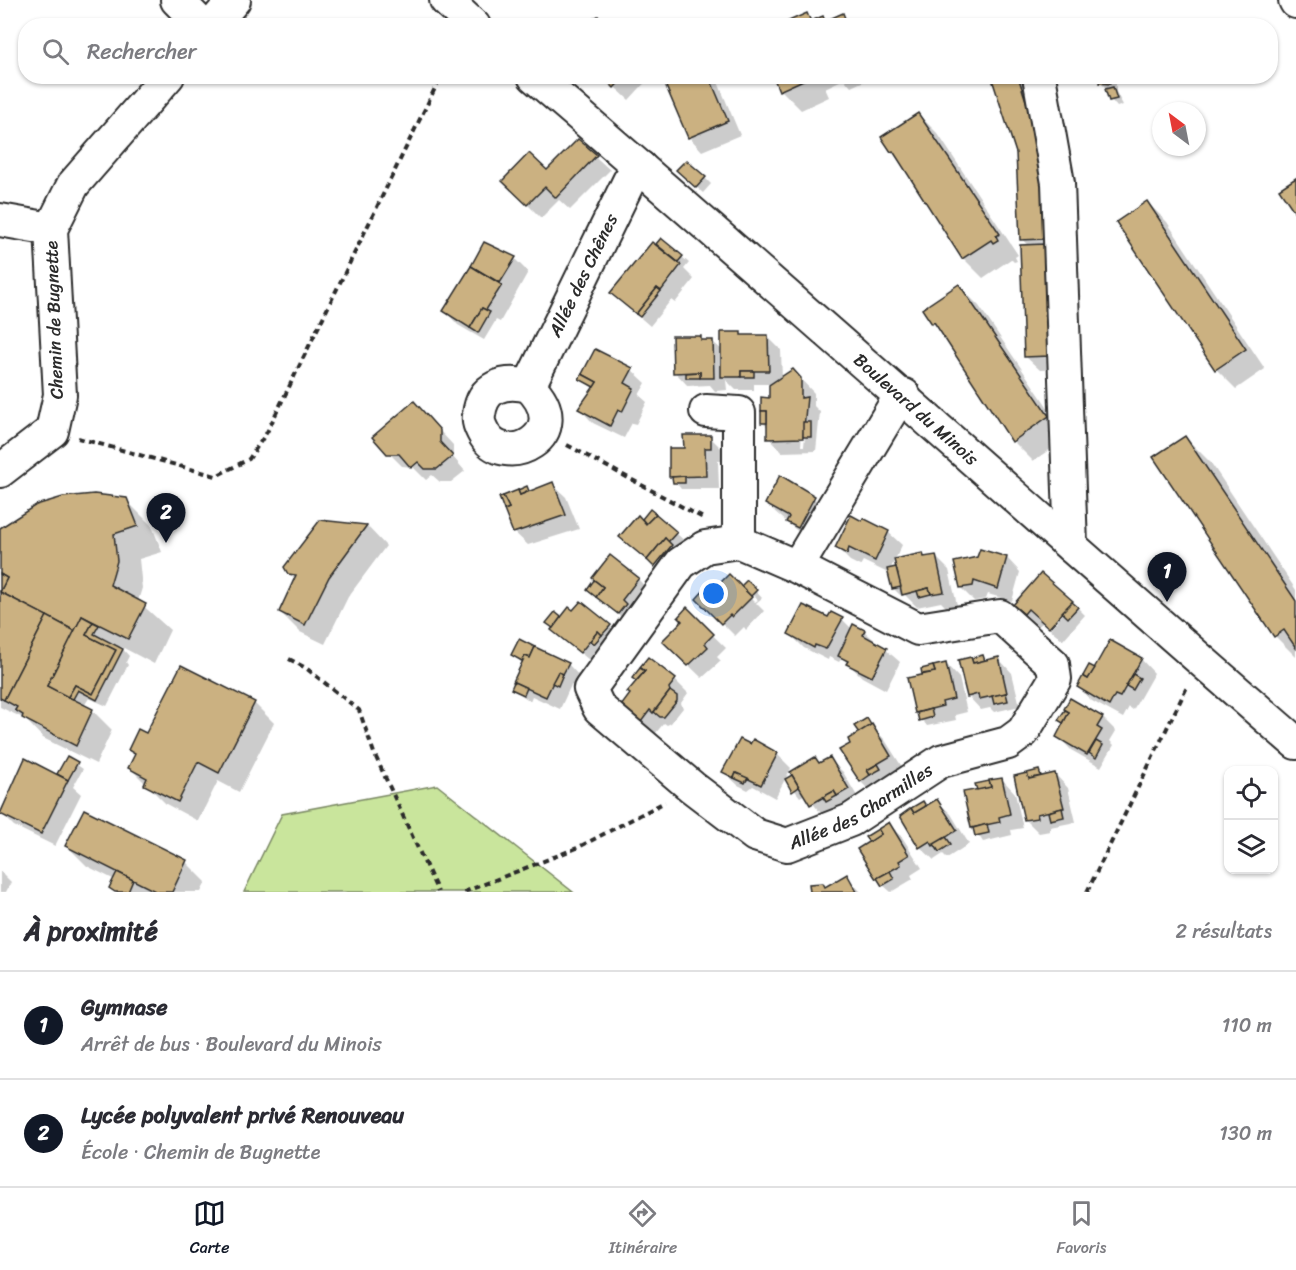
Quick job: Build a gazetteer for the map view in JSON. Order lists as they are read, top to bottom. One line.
{"streets":{"street":["Allée des Chênes","Chemin de Bugnette","Boulevard du Minois","Allée des Charmilles"]},"crossings":[["Allée des Chênes","Boulevard du Minois"]],"north":"top left","page":{"search":"Rechercher","pins":["2","1"],"heading":["À proximité","2 résultats"],"list":[{"mark":"1","name":"Gymnase","note":"Arrêt de bus · Boulevard du Minois","value":"110 m"},{"mark":"2","name":"Lycée polyvalent privé Renouveau","note":"École · Chemin de Bugnette","value":"130 m"}],"nav":["Carte","Itinéraire","Favoris"]}}
